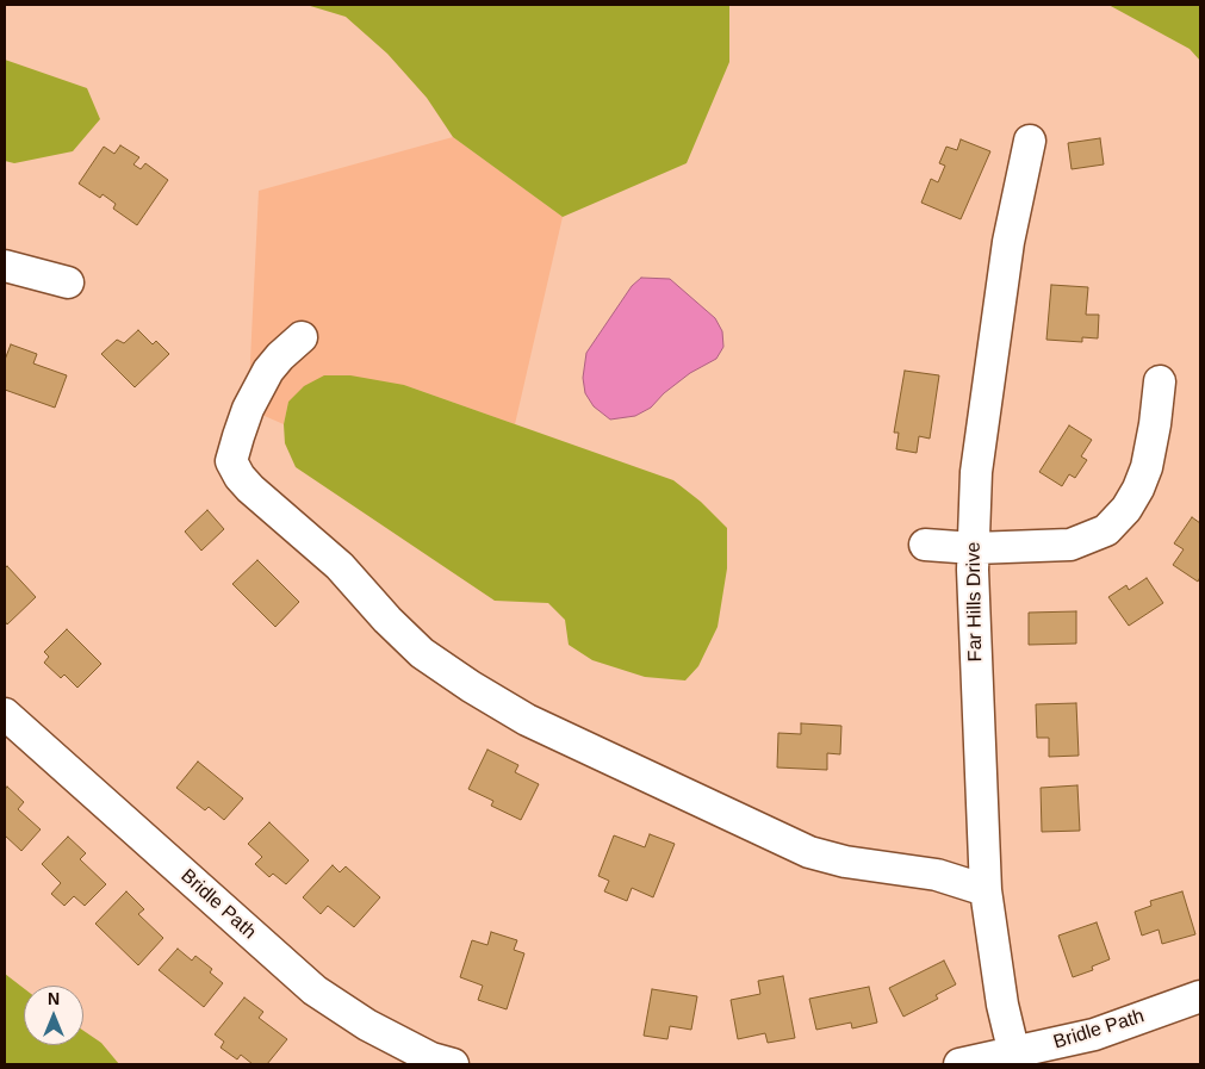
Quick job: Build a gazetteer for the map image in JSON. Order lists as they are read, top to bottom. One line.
{"streets":{"street":["Far Hills Drive","Bridle Path"]},"crossings":[["Far Hills Drive","Bridle Path"]],"north":"top"}
